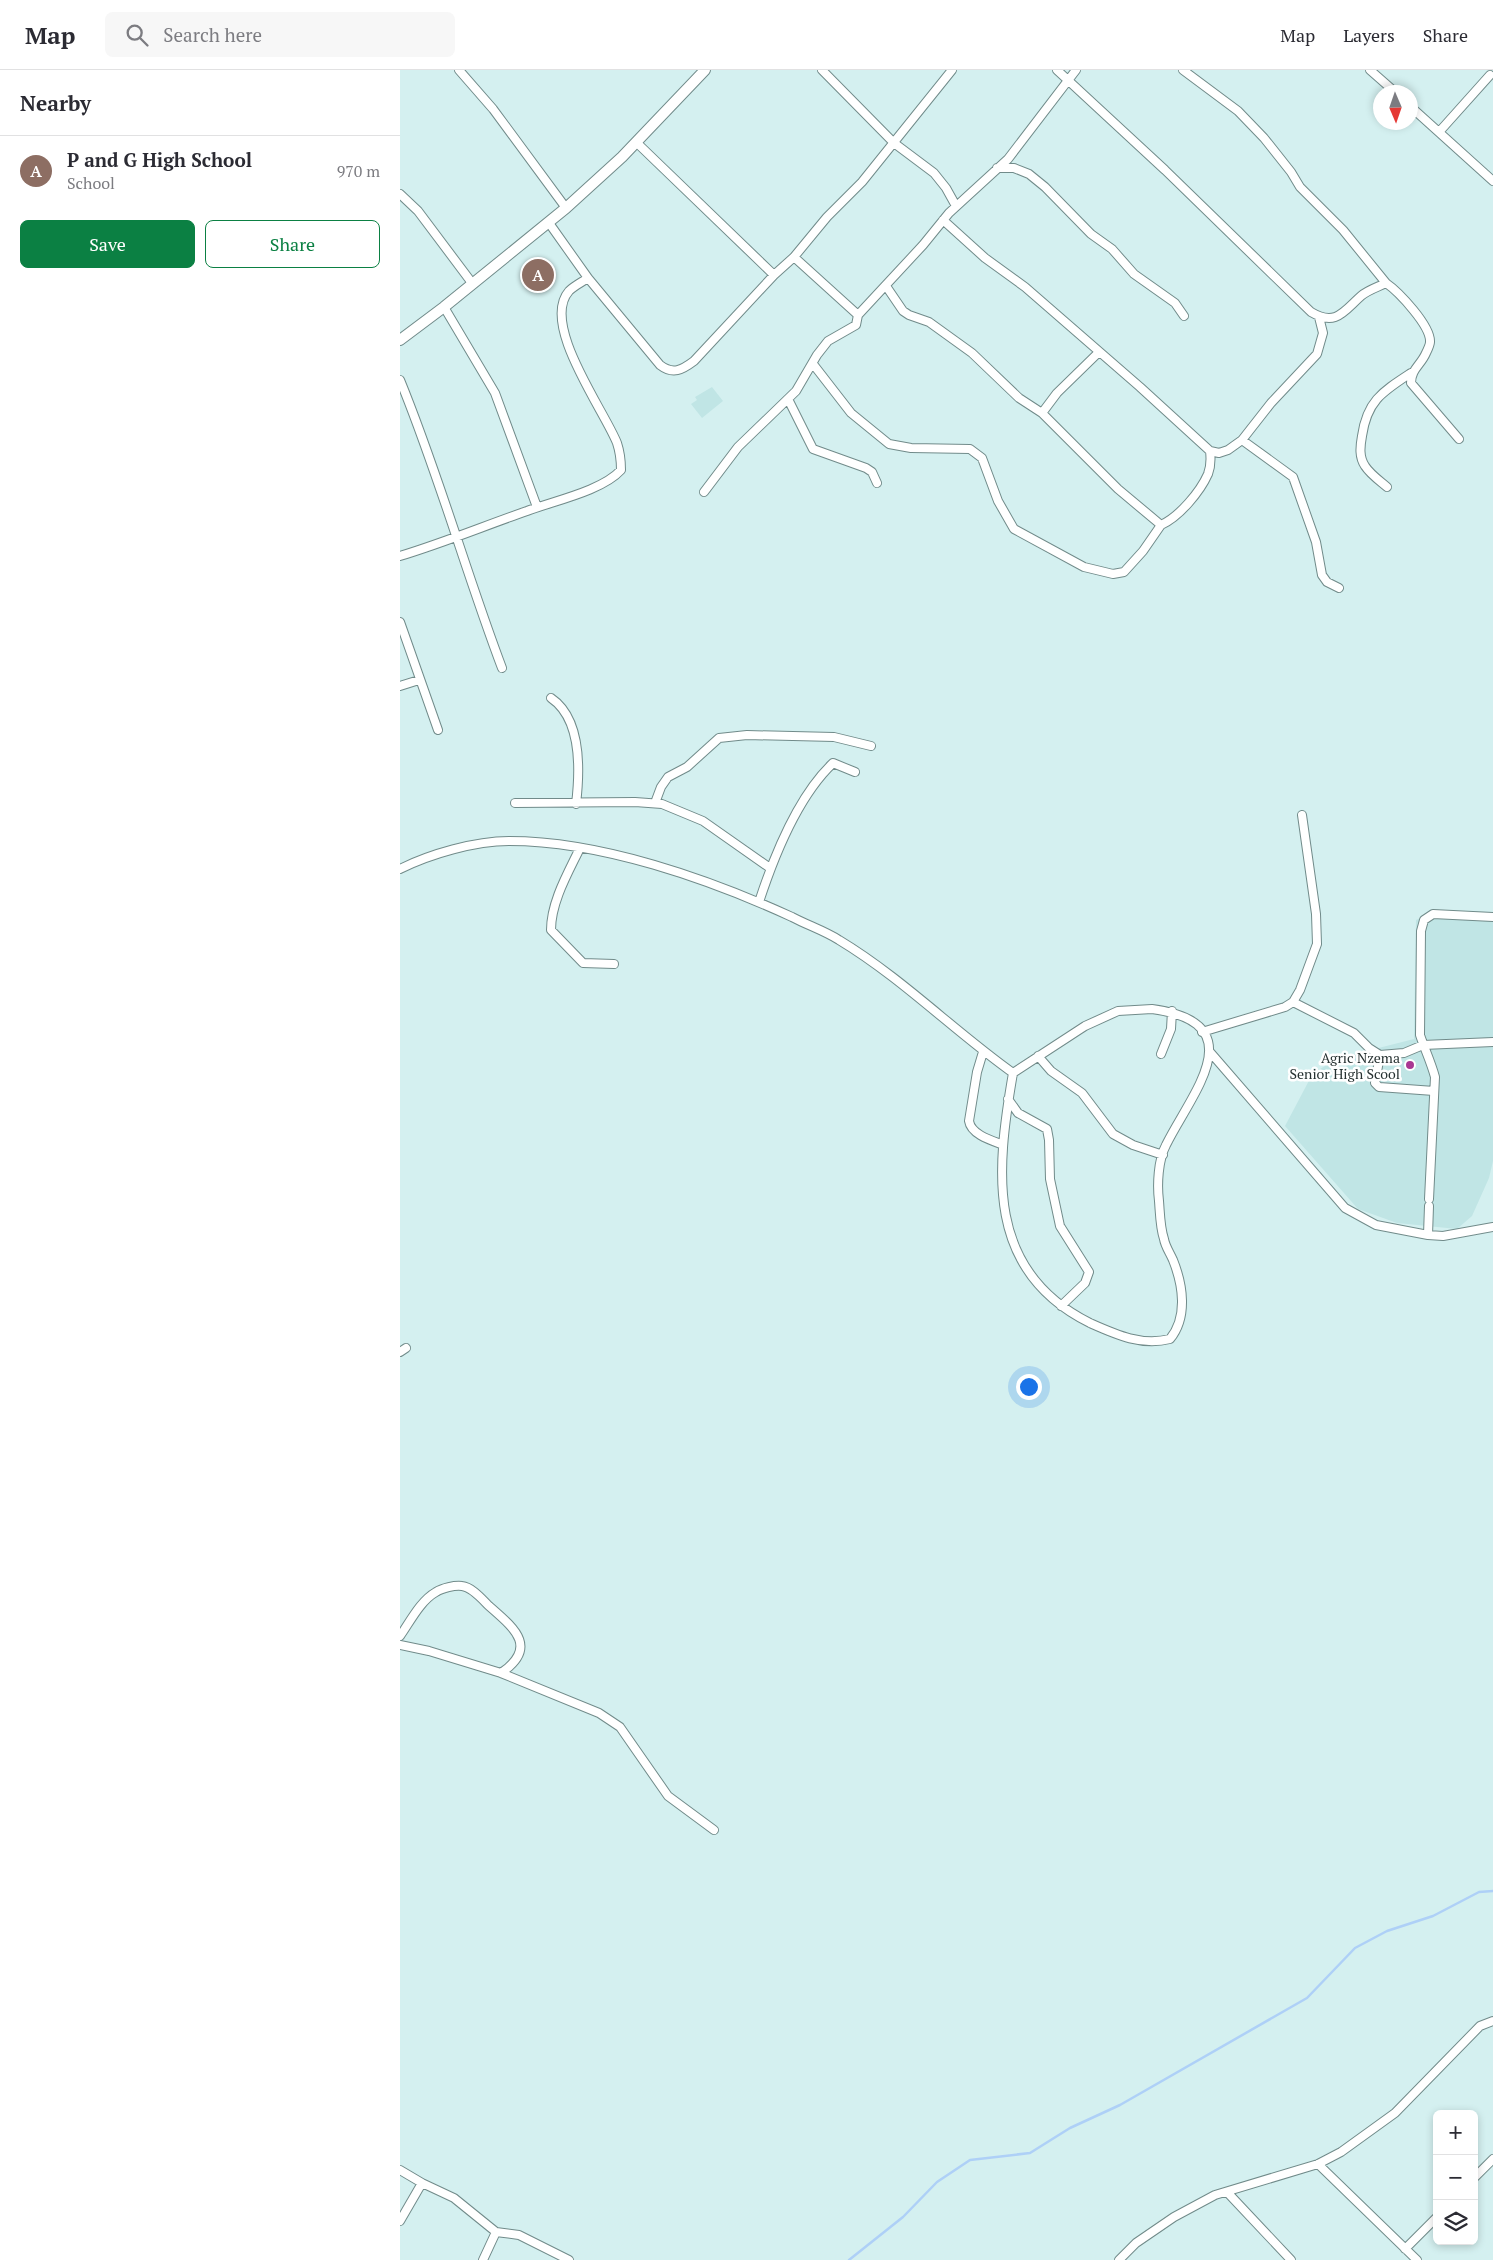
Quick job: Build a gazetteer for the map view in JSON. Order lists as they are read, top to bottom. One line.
{"places":["Agric Nzema Senior High Scool"],"north":"bottom","page":{"header":"Map","search":"Search here","nav":["Map","Layers","Share"],"heading":"Nearby","list":[{"mark":"A","name":"P and G High School","note":"School","value":"970 m"}],"buttons":["Save","Share"],"pins":"A","map_buttons":["+","−"]}}
